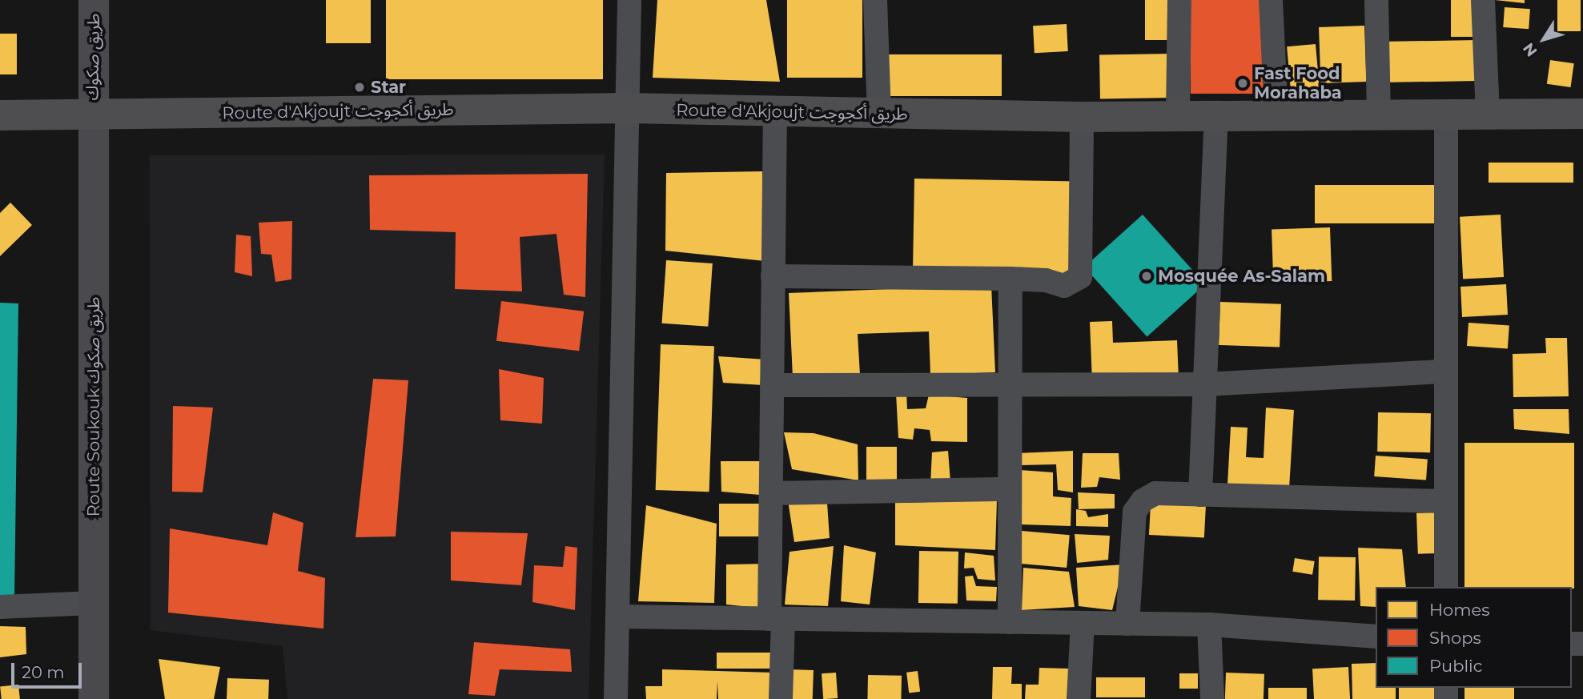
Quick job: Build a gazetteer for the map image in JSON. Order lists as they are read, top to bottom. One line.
{"streets":{"highway":["Route d'Akjoujt طريق أكجوجت"],"street":["طريق صكوك","Route Soukouk طريق صكوك"]},"crossings":[["طريق صكوك","Route d'Akjoujt طريق أكجوجت"],["طريق صكوك","Route Soukouk طريق صكوك"],["Route d'Akjoujt طريق أكجوجت","Route Soukouk طريق صكوك"]],"places":["Fast Food Morahaba","Star","Mosquée As-Salam"],"legend":["Homes","Shops","Public"],"scale_bar":"20 m","north":"bottom left"}
